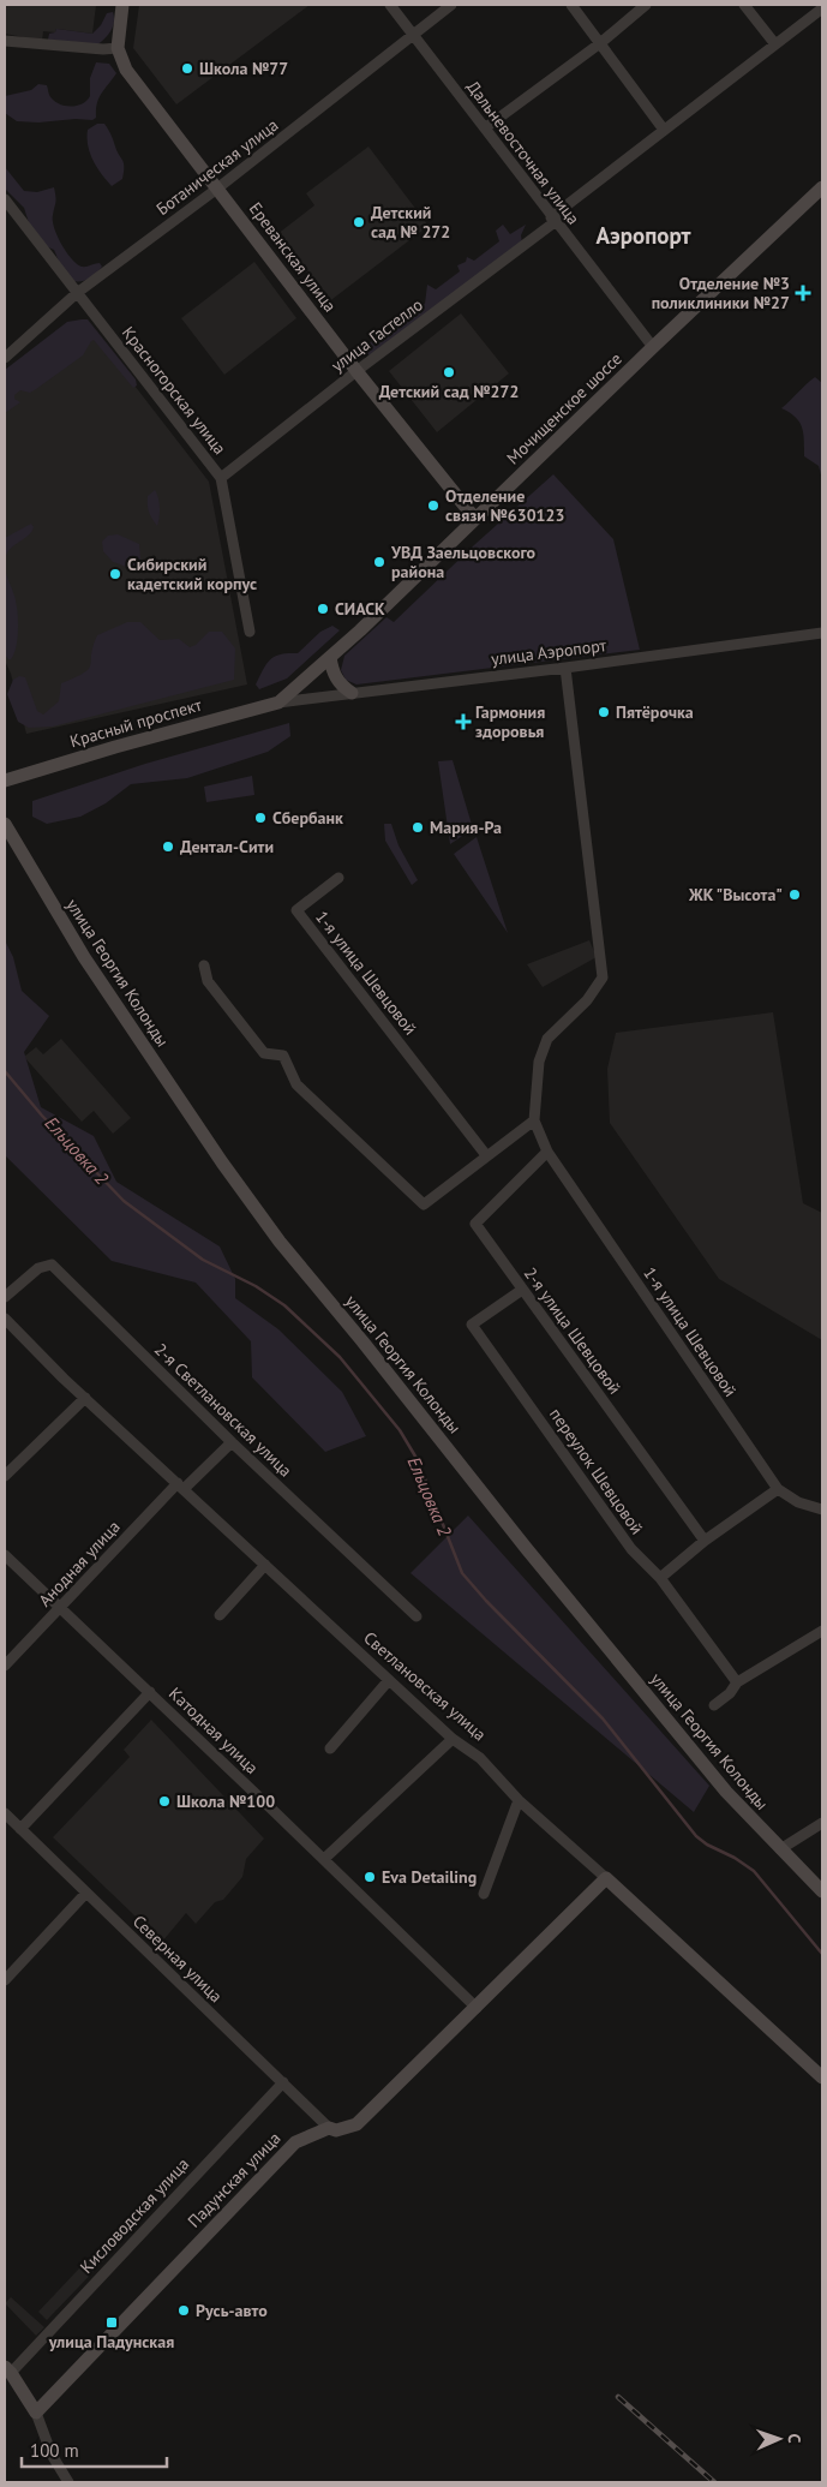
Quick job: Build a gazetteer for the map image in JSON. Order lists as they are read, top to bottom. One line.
{"streets":{"main road":["Ереванская улица","Мочищенское шоссе","Красный проспект","улица Георгия Колонды","Светлановская улица","Падунская улица"],"street":["Дальневосточная улица","Ботаническая улица","улица Гастелло","Красногорская улица","улица Аэропорт","1-я улица Шевцовой","2-я улица Шевцовой","2-я Светлановская улица","переулок Шевцовой","Анодная улица","Катодная улица","Северная улица","Кисловодская улица"]},"crossings":[["Дальневосточная улица","Ботаническая улица"],["Дальневосточная улица","улица Гастелло"],["Дальневосточная улица","Мочищенское шоссе"],["Ботаническая улица","Ереванская улица"],["Ботаническая улица","Красногорская улица"],["Ереванская улица","улица Гастелло"],["Ереванская улица","Мочищенское шоссе"],["улица Гастелло","Красногорская улица"],["Мочищенское шоссе","улица Аэропорт"],["Мочищенское шоссе","Красный проспект"],["улица Аэропорт","Красный проспект"],["1-я улица Шевцовой","2-я улица Шевцовой"],["2-я улица Шевцовой","переулок Шевцовой"],["2-я Светлановская улица","Анодная улица"],["Анодная улица","Светлановская улица"],["Анодная улица","Катодная улица"],["Светлановская улица","Падунская улица"],["Катодная улица","Падунская улица"],["Северная улица","Падунская улица"],["Северная улица","Кисловодская улица"]],"districts":["Аэропорт"],"water":["Ельцовка 2"],"places":{"other":["Школа №77","Детский сад № 272","Детский сад №272","Отделение связи №630123","УВД Заельцовского района","Сибирский кадетский корпус","СИАСК","Пятёрочка","Сбербанк","Мария-Ра","Дентал-Сити","ЖК \"Высота\"","Школа №100","Eva Detailing","Русь-авто"],"health":["Отделение №3 поликлиники №27","Гармония здоровья"],"transit":["улица Падунская"]},"scale_bar":"100 m","north":"right"}
